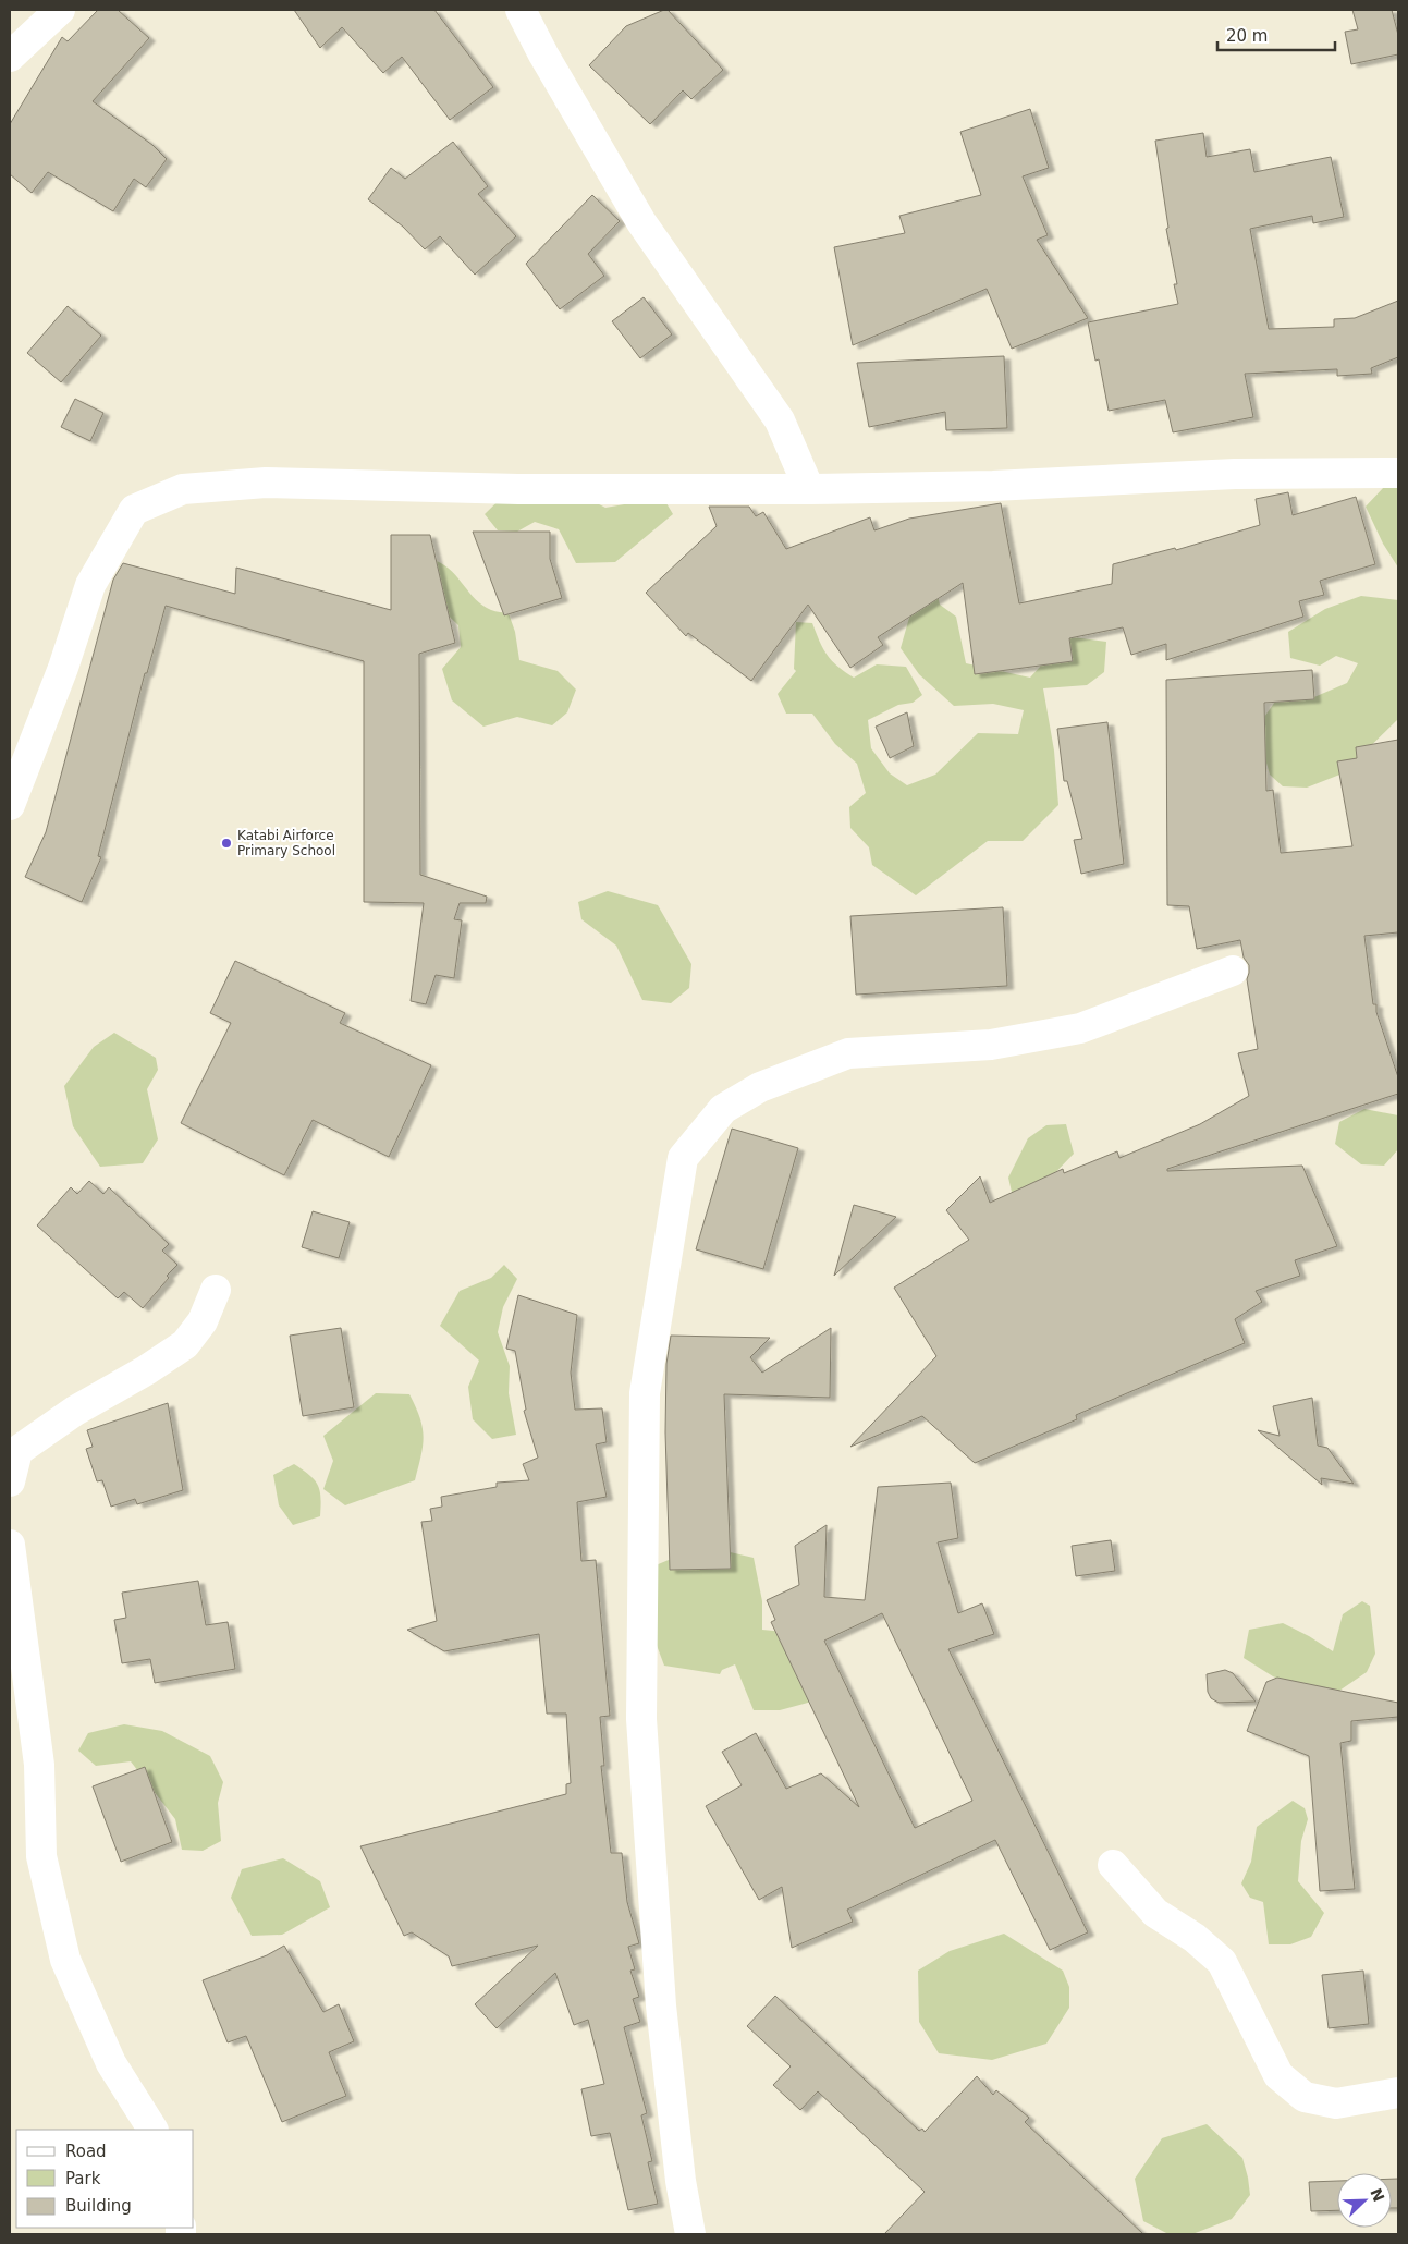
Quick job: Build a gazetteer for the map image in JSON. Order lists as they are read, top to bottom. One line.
{"places":["Katabi Airforce Primary School"],"legend":["Road","Park","Building"],"scale_bar":"20 m","north":"top right"}
